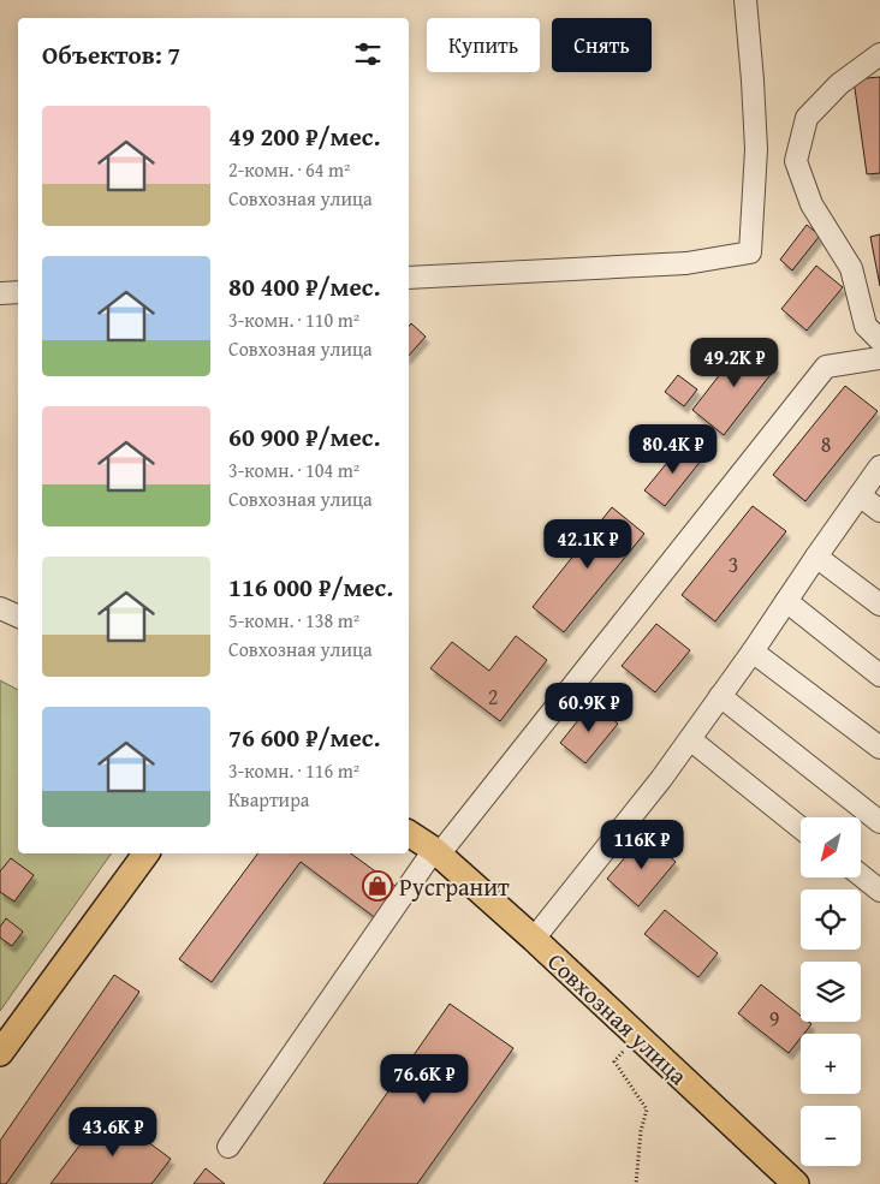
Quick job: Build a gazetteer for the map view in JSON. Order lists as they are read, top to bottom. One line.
{"streets":{"main road":["Совхозная улица"]},"places":{"shop":["Русгранит"]},"house_numbers":["8","3","2","9"],"north":"bottom left","page":{"chip":["Купить","Снять"],"heading":"Объектов: 7","list":[{"name":"49 200 ₽/мес.","note":"2-комн. · 64 m² · Совхозная улица"},{"name":"80 400 ₽/мес.","note":"3-комн. · 110 m² · Совхозная улица"},{"name":"60 900 ₽/мес.","note":"3-комн. · 104 m² · Совхозная улица"},{"name":"116 000 ₽/мес.","note":"5-комн. · 138 m² · Совхозная улица"},{"name":"76 600 ₽/мес.","note":"3-комн. · 116 m² · Квартира"}],"price":["49.2K ₽","80.4K ₽","42.1K ₽","60.9K ₽","116K ₽","76.6K ₽","43.6K ₽"],"map_buttons":["+","−"]}}
